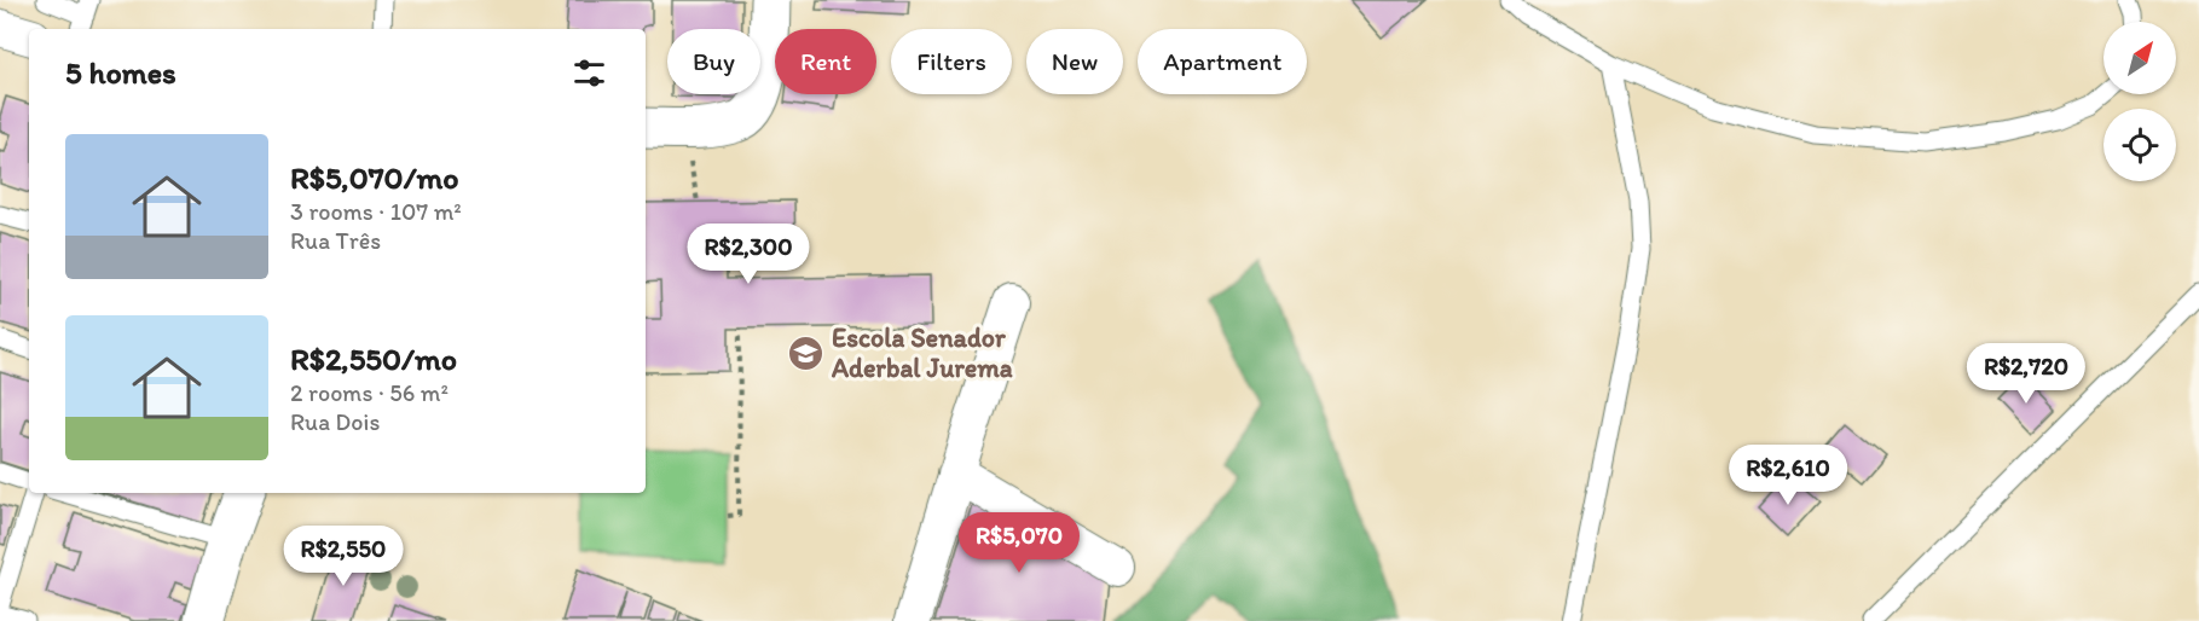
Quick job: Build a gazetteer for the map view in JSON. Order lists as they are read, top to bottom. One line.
{"places":{"school or university":["Escola Senador Aderbal Jurema"]},"north":"top right","page":{"chip":["Buy","Rent","Filters","New","Apartment"],"heading":"5 homes","list":[{"name":"R$5,070/mo","note":"3 rooms · 107 m² · Rua Três"},{"name":"R$2,550/mo","note":"2 rooms · 56 m² · Rua Dois"}],"price":["R$2,300","R$2,720","R$2,610","R$5,070","R$2,550"]}}
